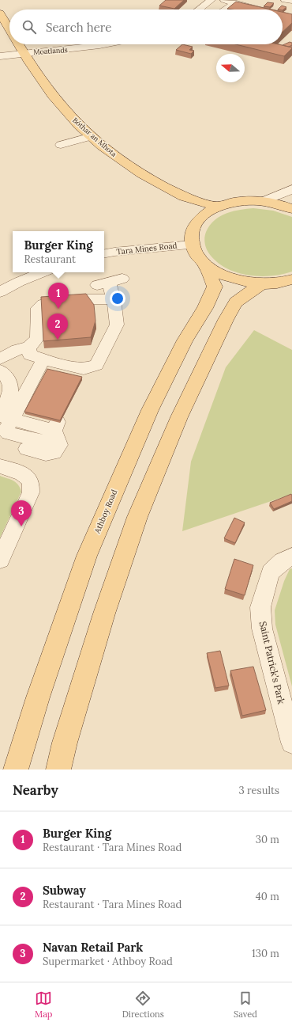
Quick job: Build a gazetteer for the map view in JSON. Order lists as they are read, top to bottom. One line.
{"streets":{"main road":["Bóthar an Mhota","Athboy Road"],"street":["Moatlands","Tara Mines Road","Saint Patrick's Park"]},"crossings":[["Moatlands","Bóthar an Mhota"]],"north":"left","page":{"search":"Search here","popup":["Burger King","Restaurant"],"pins":["1","2","3"],"heading":["Nearby","3 results"],"list":[{"mark":"1","name":"Burger King","note":"Restaurant · Tara Mines Road","value":"30 m"},{"mark":"2","name":"Subway","note":"Restaurant · Tara Mines Road","value":"40 m"},{"mark":"3","name":"Navan Retail Park","note":"Supermarket · Athboy Road","value":"130 m"}],"nav":["Map","Directions","Saved"]}}
